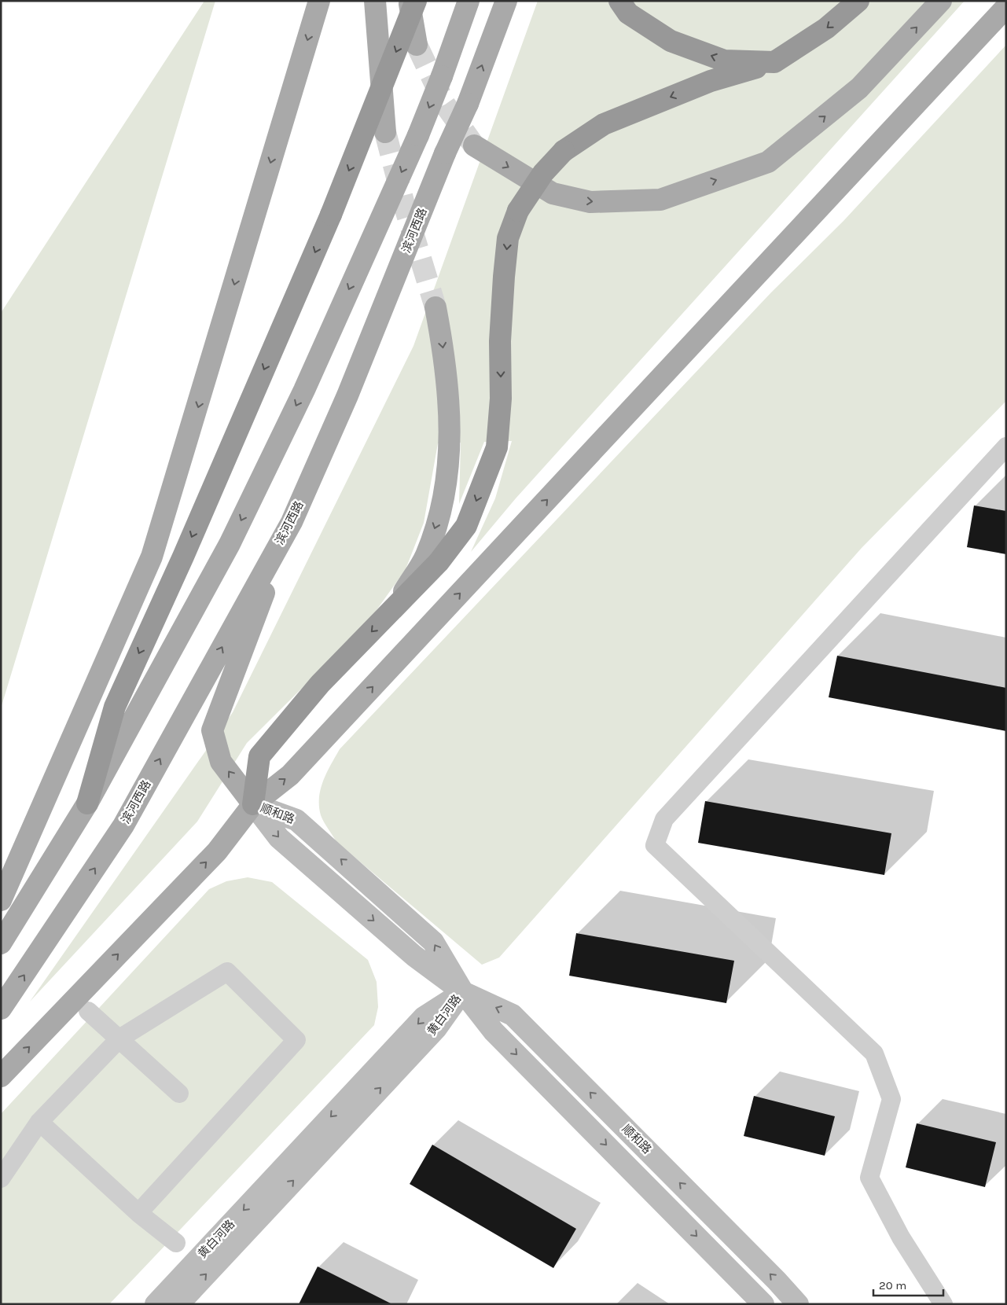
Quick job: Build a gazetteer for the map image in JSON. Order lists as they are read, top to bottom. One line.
{"streets":{"main road":["滨河西路"],"street":["顺和路","黄白河路"]},"crossings":[["顺和路","黄白河路"]],"scale_bar":"20 m"}
